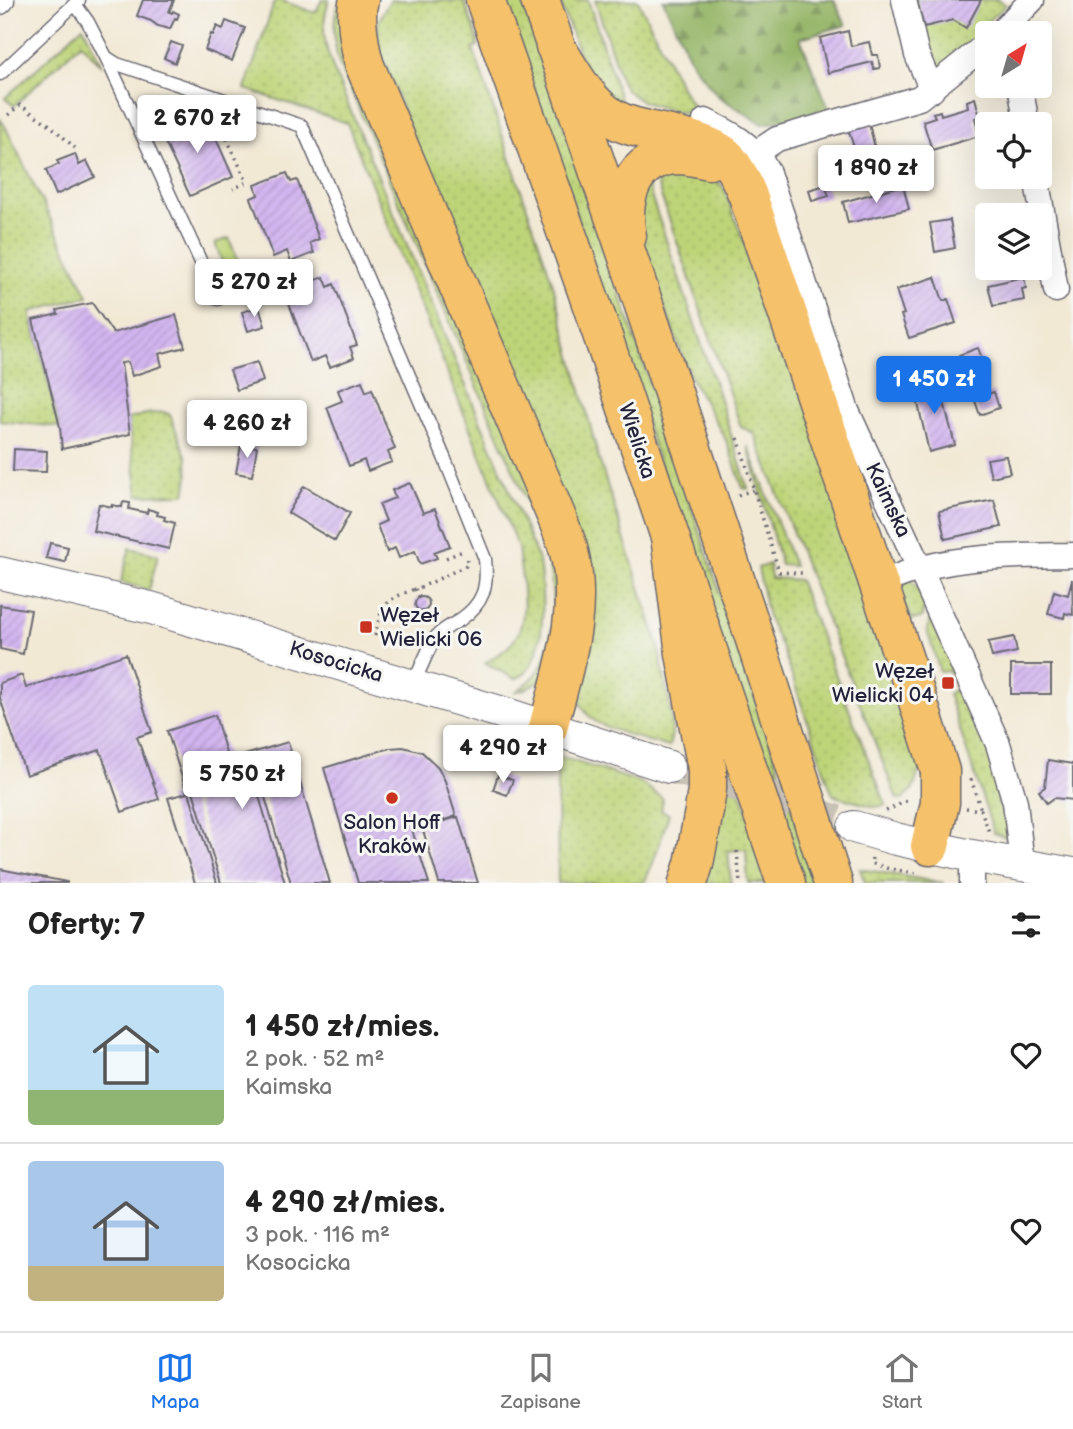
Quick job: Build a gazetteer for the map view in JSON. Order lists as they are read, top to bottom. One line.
{"streets":{"main road":["Wielicka"],"street":["Kaimska","Kosocicka"]},"places":{"transit":["Węzeł Wielicki 06","Węzeł Wielicki 04"],"other":["Salon Hoff Kraków"]},"north":"top right","page":{"price":["2 670 zł","1 890 zł","5 270 zł","1 450 zł","4 260 zł","4 290 zł","5 750 zł"],"heading":"Oferty: 7","list":[{"name":"1 450 zł/mies.","note":"2 pok. · 52 m² · Kaimska"},{"name":"4 290 zł/mies.","note":"3 pok. · 116 m² · Kosocicka"}],"tabs":["Mapa","Zapisane","Start"]}}
